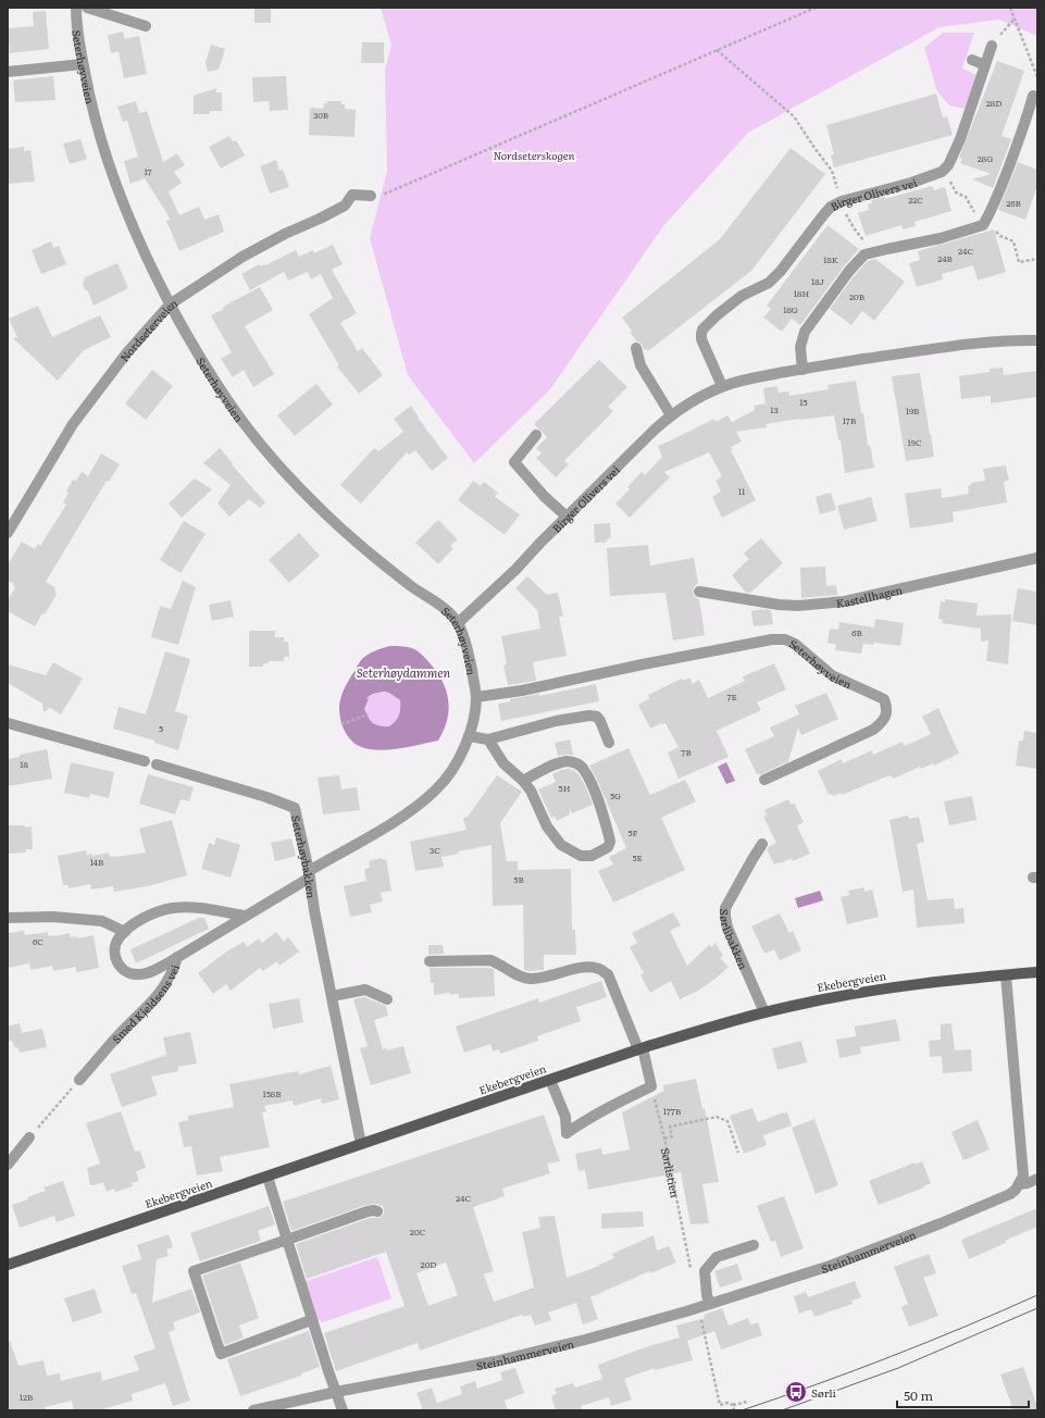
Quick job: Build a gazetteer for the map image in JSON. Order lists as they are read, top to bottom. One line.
{"streets":{"main road":["Ekebergveien"],"street":["Seterhøyveien","Birger Olivers vei","Nordseterveien","Kastellhagen","Seterhøybakken","Sørlibakken","Smed Kjeldsens vei","Steinhammerveien"],"path":["Sørlistien"]},"crossings":[["Seterhøyveien","Birger Olivers vei"],["Seterhøyveien","Nordseterveien"],["Seterhøyveien","Seterhøybakken"],["Seterhøyveien","Smed Kjeldsens vei"],["Seterhøybakken","Ekebergveien"],["Seterhøybakken","Smed Kjeldsens vei"],["Sørlibakken","Ekebergveien"]],"water":["Seterhøydammen"],"parks":["Nordseterskogen"],"places":{"bus stop":["Sørli"]},"house_numbers":["28D","30B","28G","17","22C","26B","24C","24B","18K","18J","18H","20B","18G","15","13","19B","17B","19C","11","6B","7E","5","7B","18","5H","5G","5F","3C","5E","14B","5B","6C","158B","177B","24C","20C","20D","12B"],"scale_bar":"50 m"}
